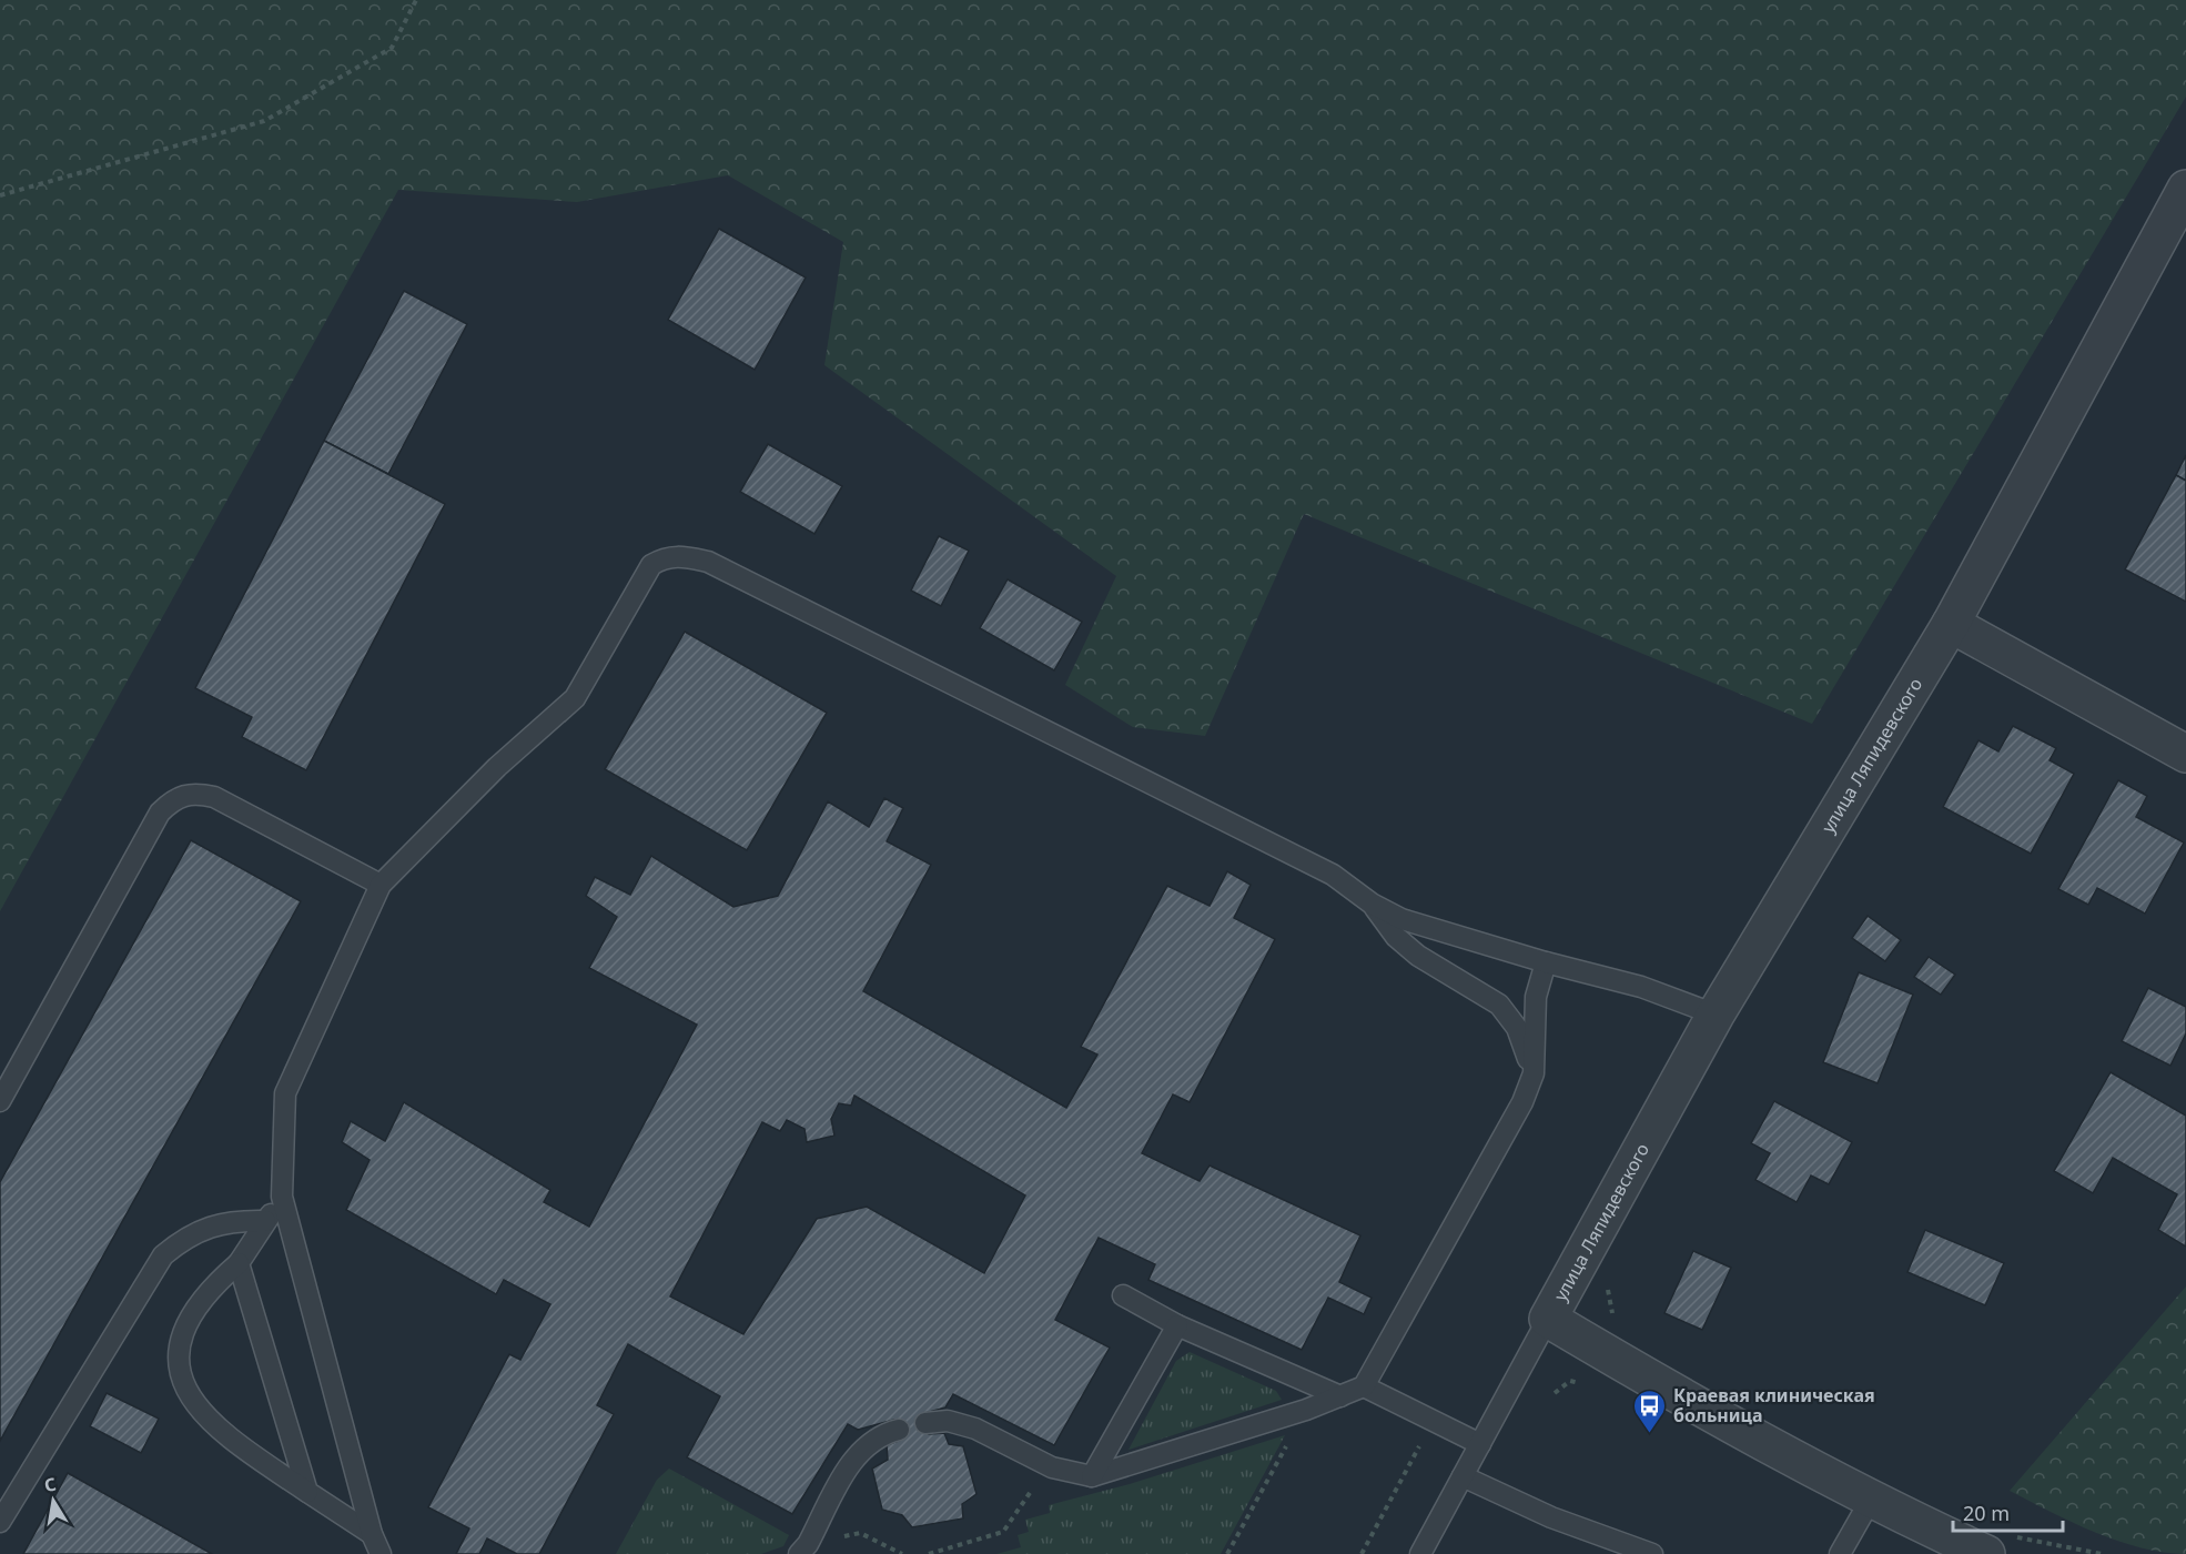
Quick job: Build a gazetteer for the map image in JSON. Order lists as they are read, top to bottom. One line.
{"streets":{"street":["улица Ляпидевского"]},"places":{"bus stop":["Краевая клиническая больница"]},"scale_bar":"20 m","north":"top"}
